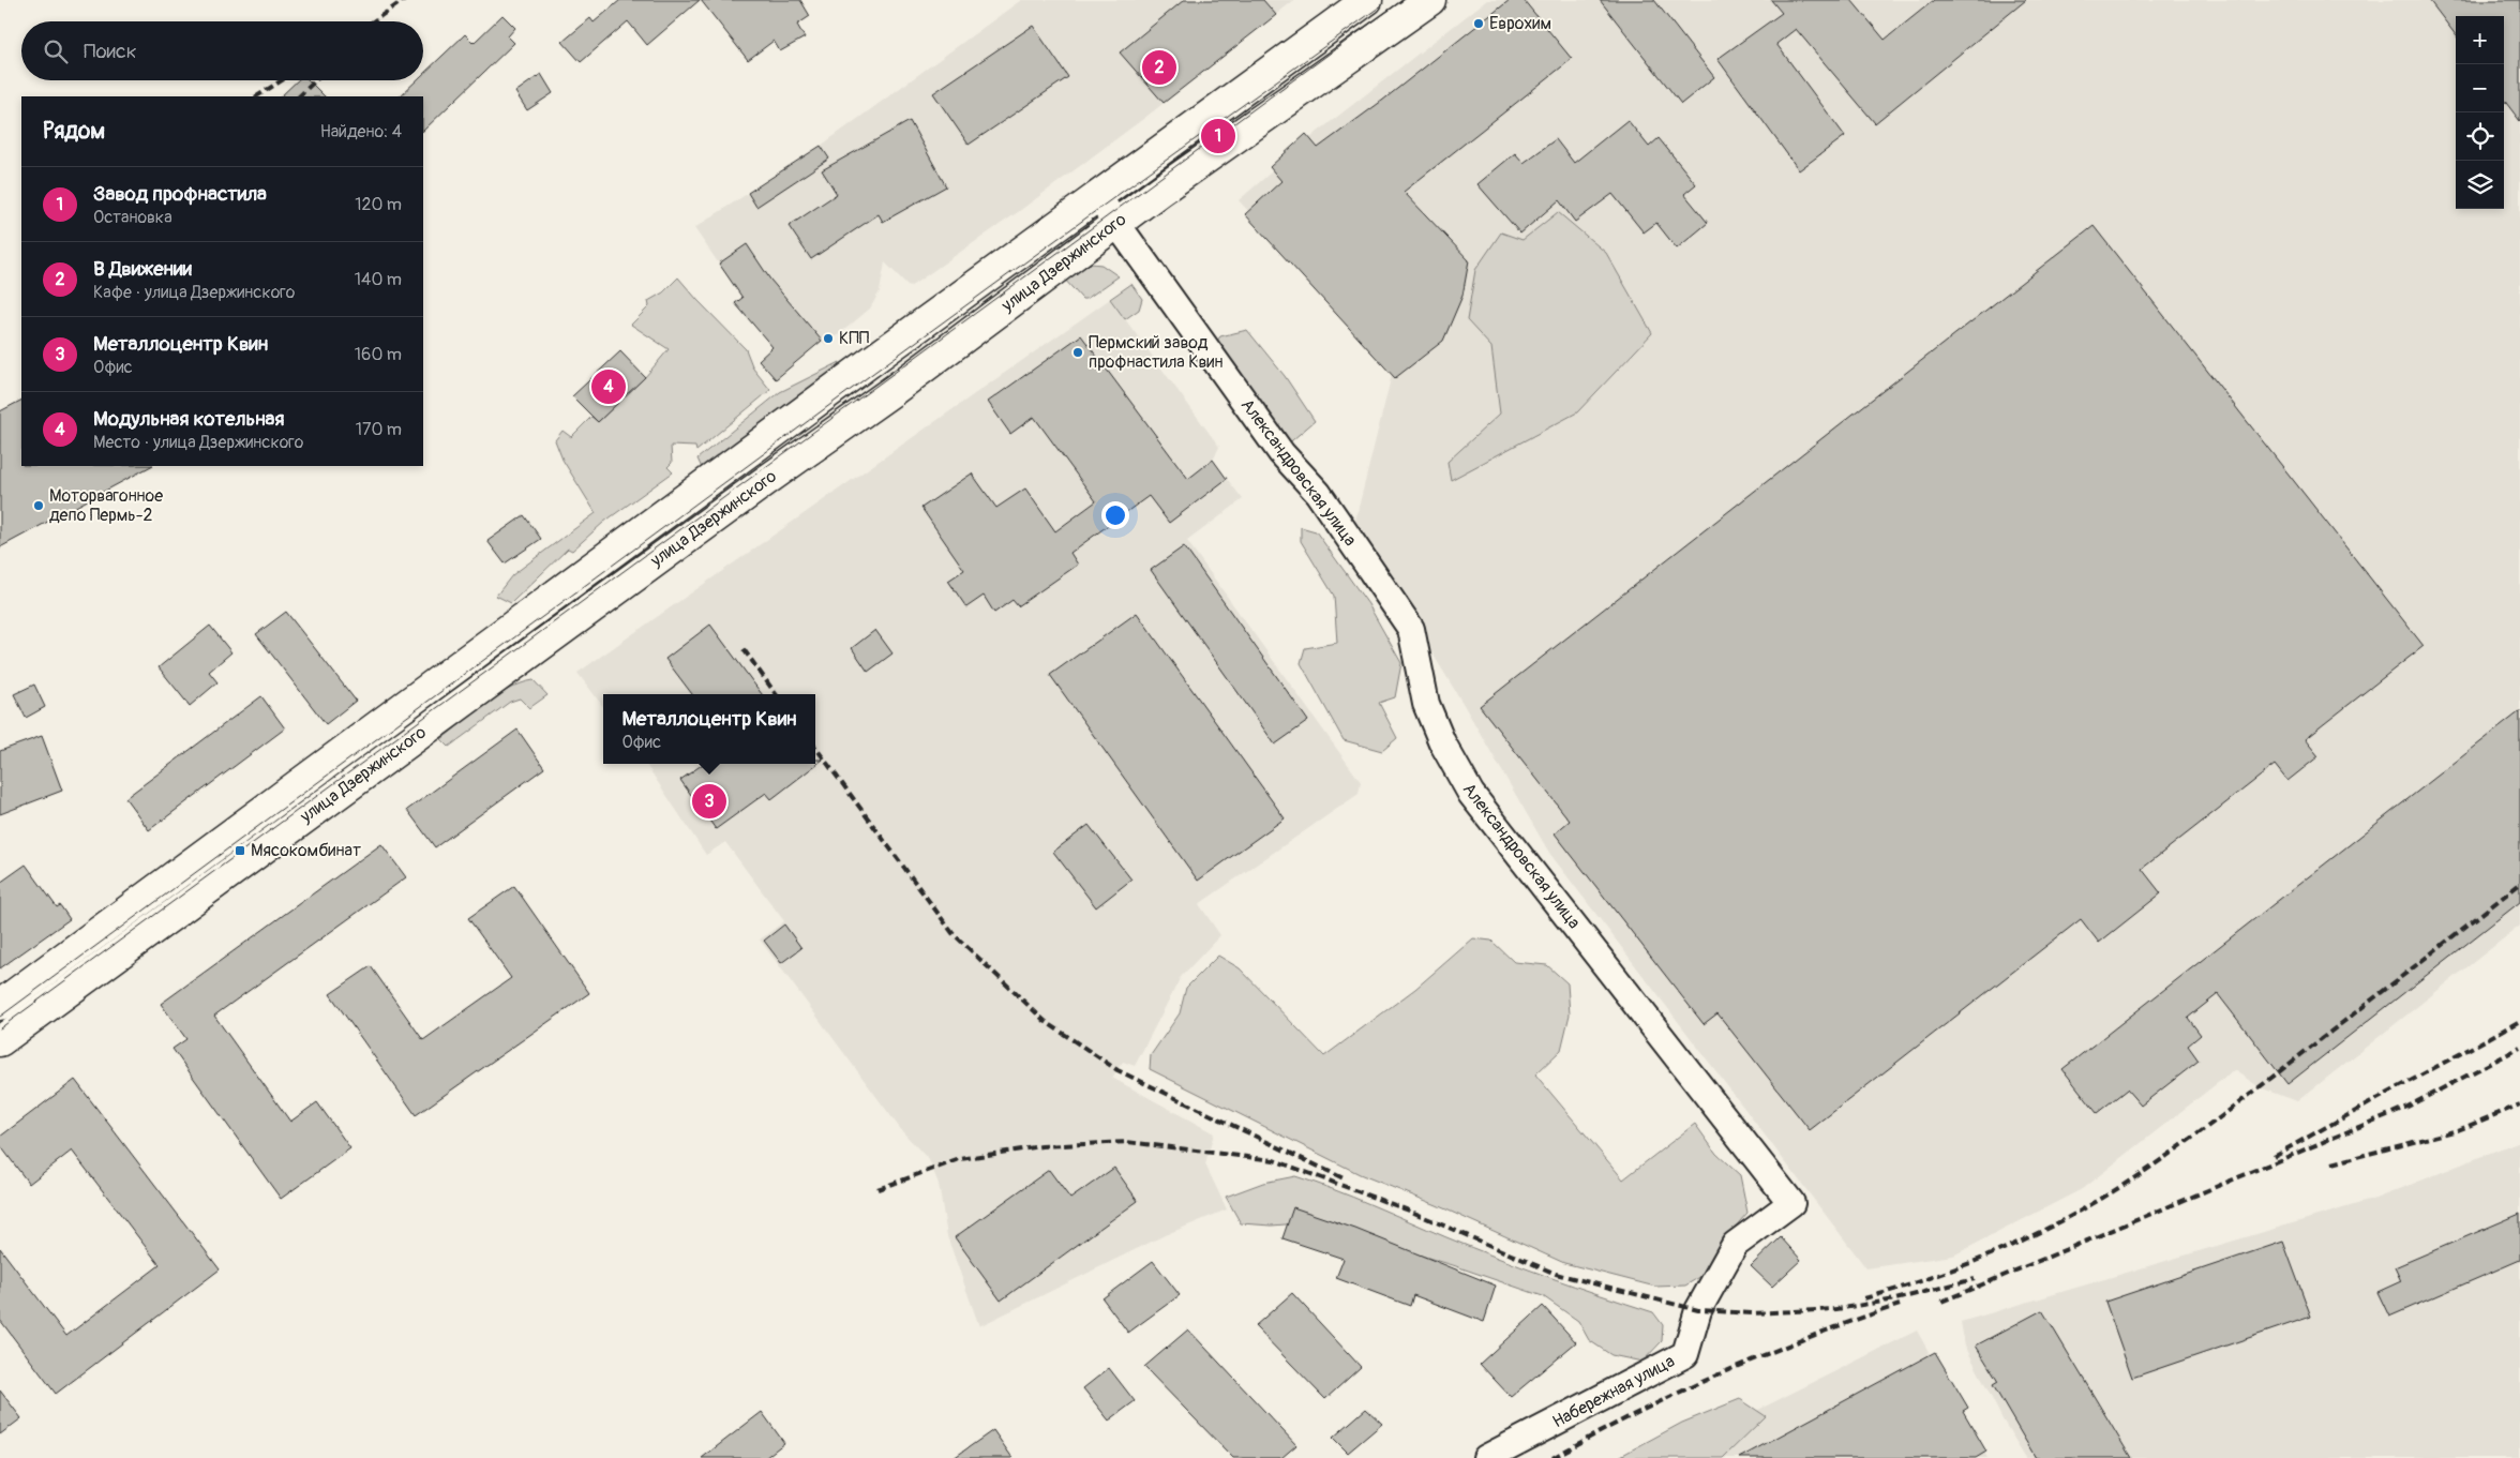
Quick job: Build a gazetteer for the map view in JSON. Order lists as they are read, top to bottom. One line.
{"streets":{"main road":["улица Дзержинского"],"street":["Александровская улица","Набережная улица"]},"crossings":[["улица Дзержинского","Александровская улица"],["Александровская улица","Набережная улица"]],"places":{"other":["Еврохим","КПП","Пермский завод профнастила Квин","Моторвагонное депо Пермь-2"],"transit":["Мясокомбинат"]},"page":{"map_buttons":["+","−"],"search":"Поиск","pins":["2","1","4","3"],"heading":["Рядом","Найдено: 4"],"list":[{"mark":"1","name":"Завод профнастила","note":"Остановка","value":"120 m"},{"mark":"2","name":"В Движении","note":"Кафе · улица Дзержинского","value":"140 m"},{"mark":"3","name":"Металлоцентр Квин","note":"Офис","value":"160 m"},{"mark":"4","name":"Модульная котельная","note":"Место · улица Дзержинского","value":"170 m"}],"popup":["Металлоцентр Квин","Офис"]}}
